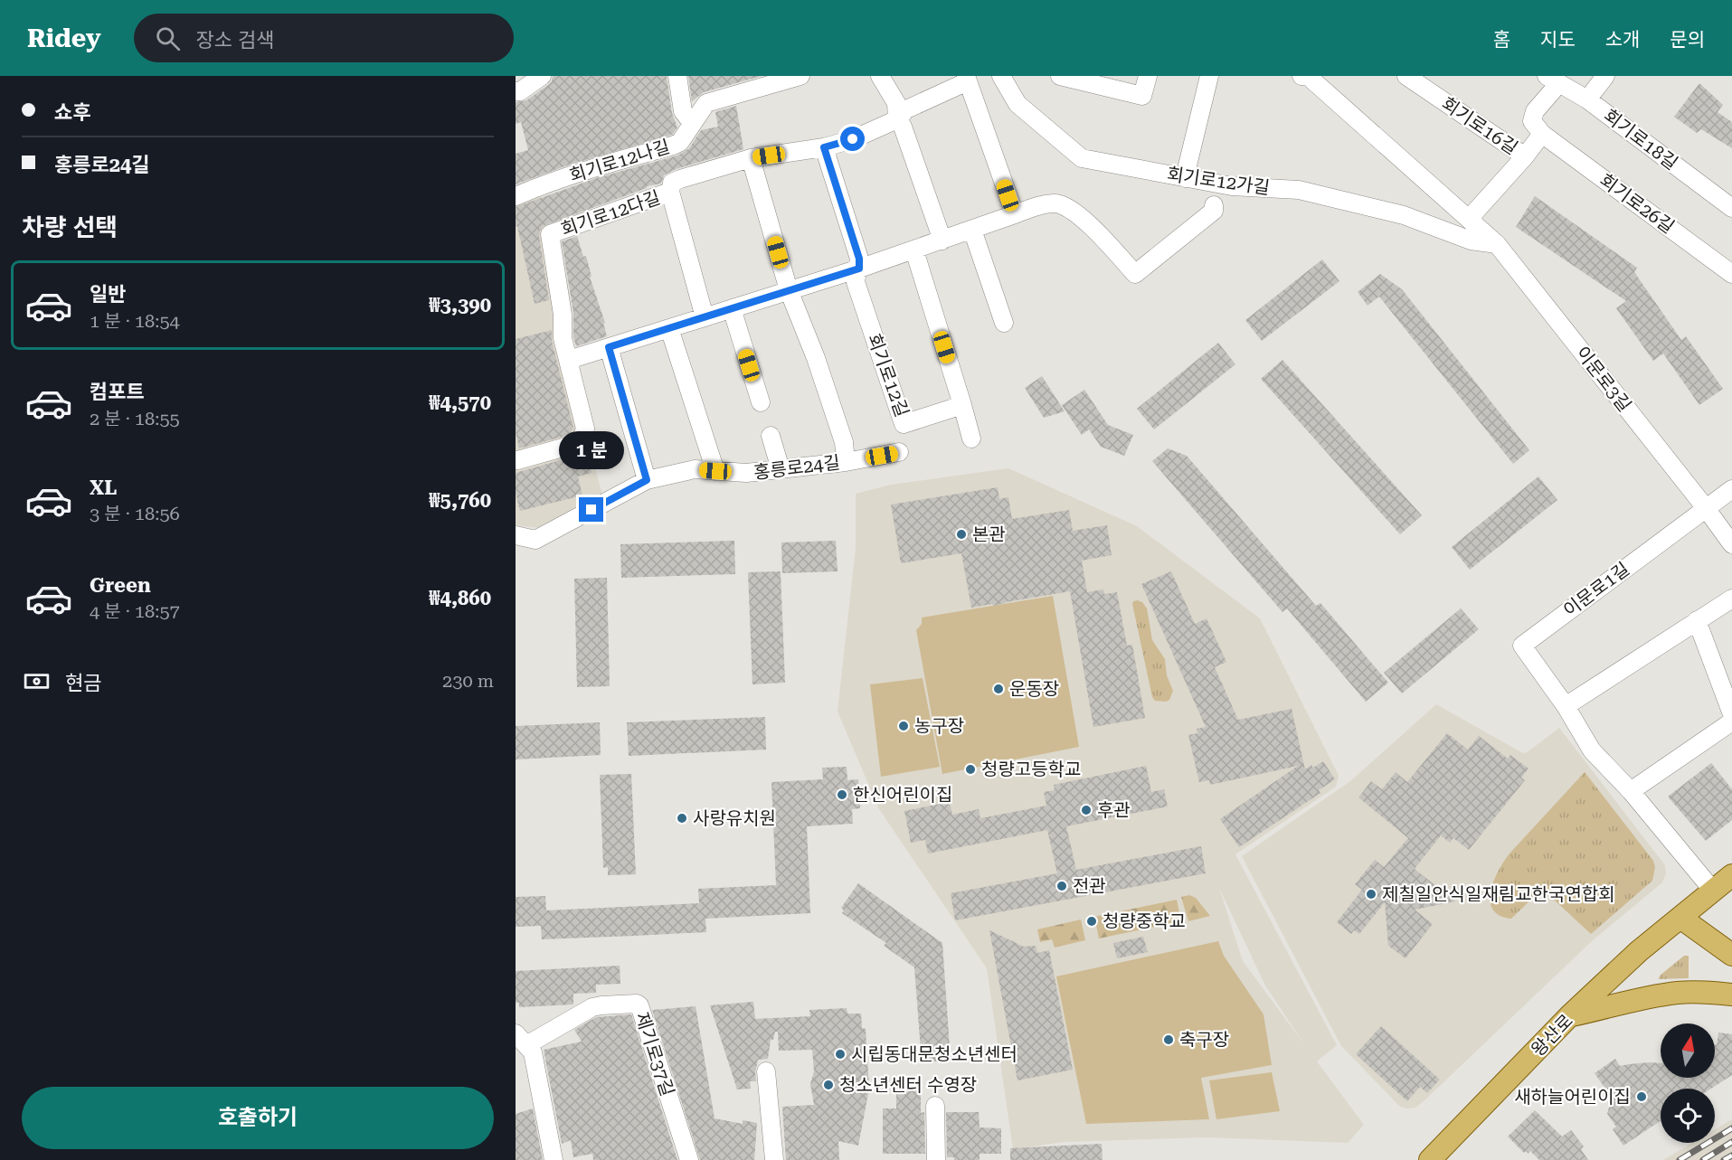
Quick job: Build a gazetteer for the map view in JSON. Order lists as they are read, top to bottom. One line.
{"streets":{"main road":["왕산로"],"street":["회기로16길","회기로18길","회기로12나길","회기로12가길","회기로26길","회기로12다길","회기로12길","이문로3길","홍릉로24길","이문로1길","제기로37길"]},"crossings":[["회기로12가길","이문로3길"],["회기로12다길","회기로12길"],["이문로3길","이문로1길"],["이문로1길","왕산로"]],"places":["본관","운동장","농구장","청량고등학교","한신어린이집","후관","사랑유치원","전관","제칠일안식일재림교한국연합회","청량중학교","축구장","시립동대문청소년센터","청소년센터 수영장","새하늘어린이집"],"north":"top","page":{"header":"Ridey","search":"장소 검색","nav":["홈","지도","소개","문의"],"banner":["쇼후","홍릉로24길"],"heading":"차량 선택","list":[{"name":"일반","note":"1 분 · 18:54","value":"₩3,390"},{"name":"컴포트","note":"2 분 · 18:55","value":"₩4,570"},{"name":"XL","note":"3 분 · 18:56","value":"₩5,760"},{"name":"Green","note":"4 분 · 18:57","value":"₩4,860"}],"bubble":"1 분","pay":["현금","230 m"],"buttons":"호출하기"}}
